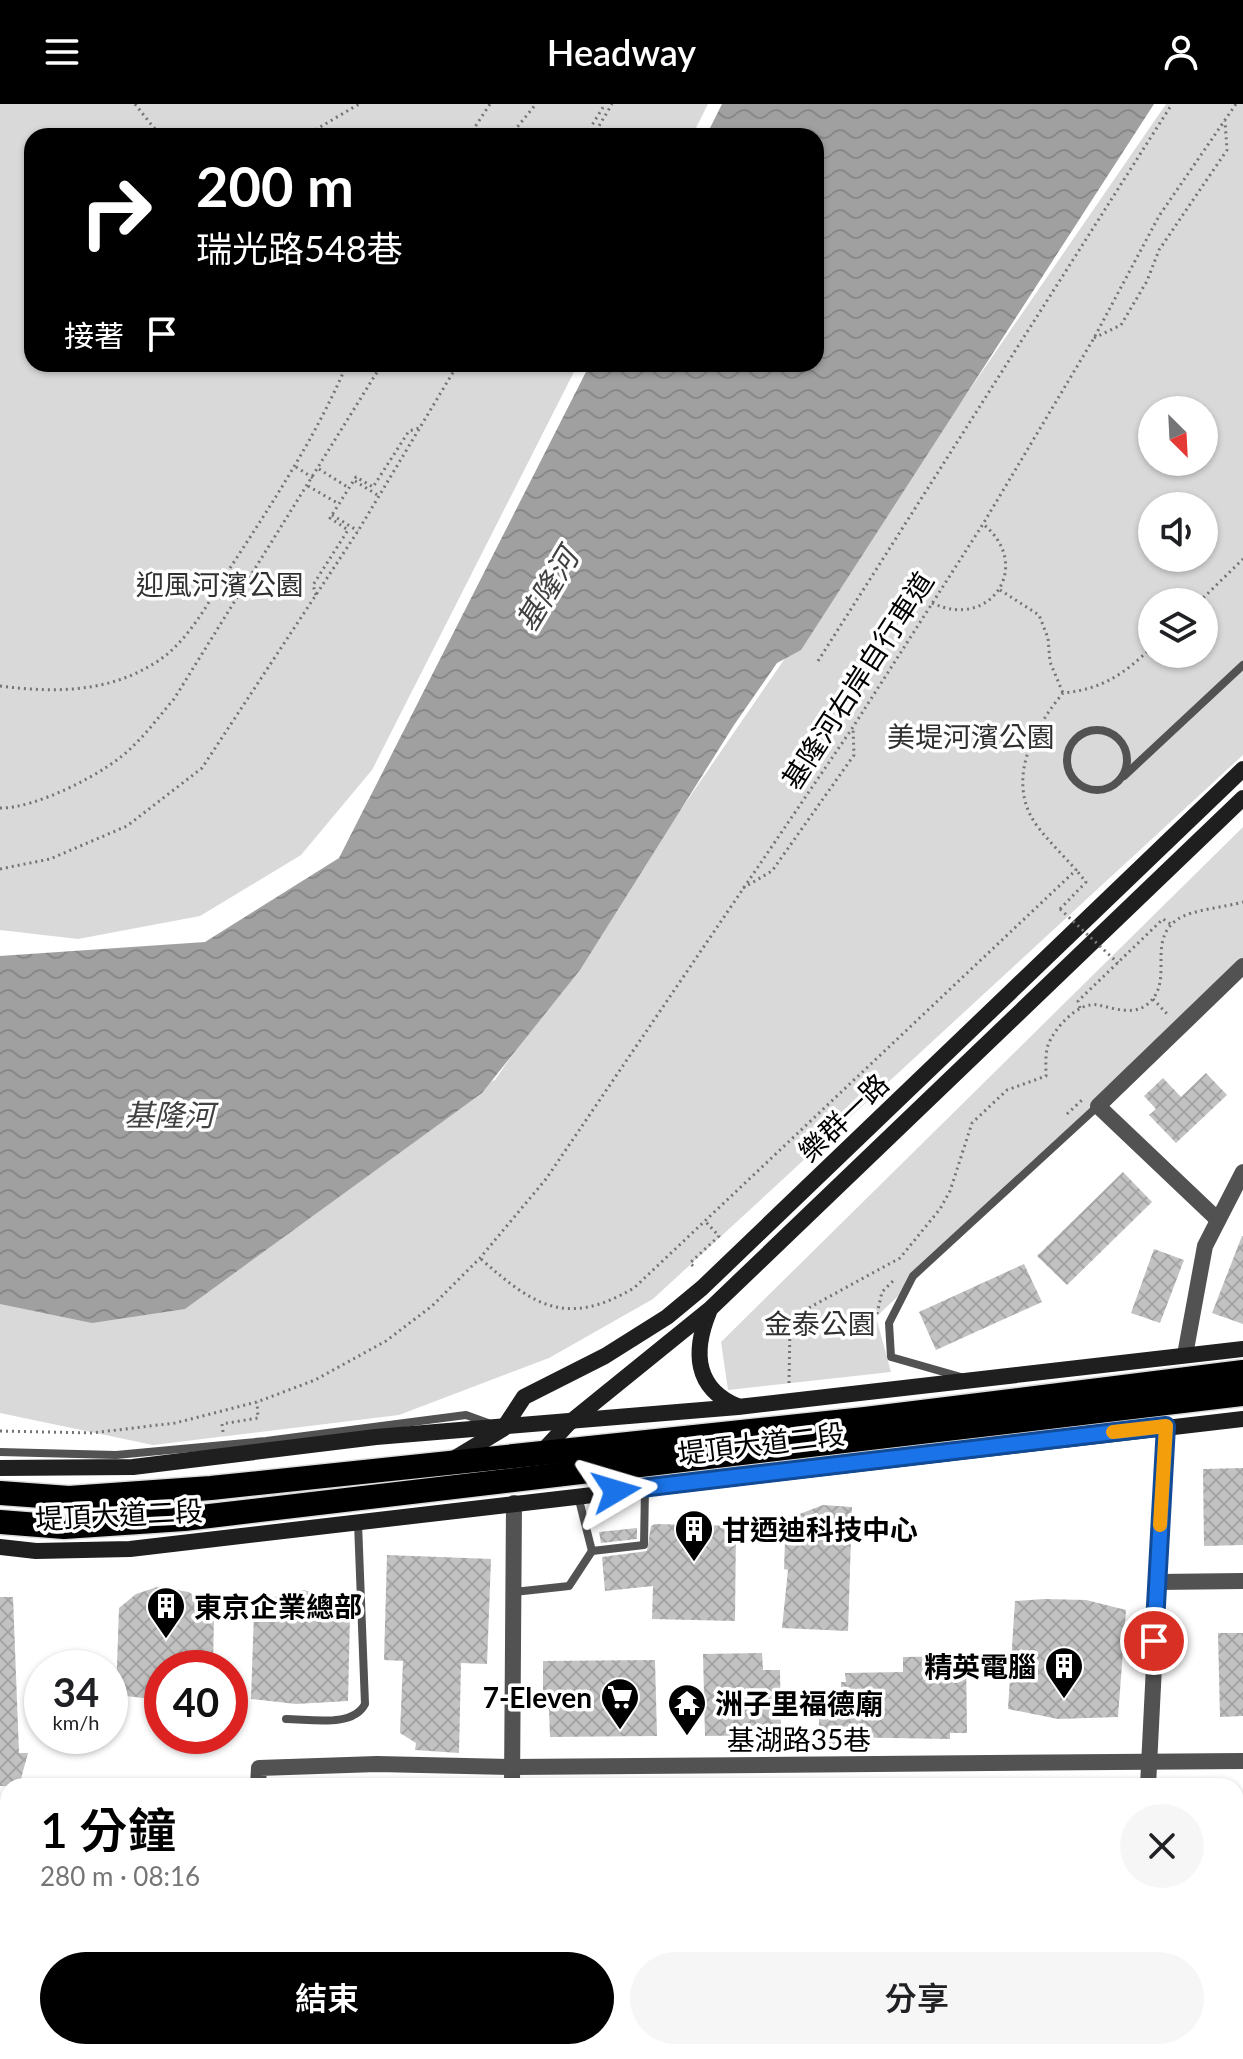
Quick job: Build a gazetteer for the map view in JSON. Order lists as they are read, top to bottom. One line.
{"streets":{"highway":["堤頂大道二段"],"street":["樂群一路","基湖路35巷"],"path":["基隆河右岸自行車道"]},"crossings":[["樂群一路","堤頂大道二段"]],"water":["基隆河"],"parks":["迎風河濱公園","美堤河濱公園","金泰公園"],"places":{"building":["甘迺迪科技中心","東京企業總部","精英電腦"],"supermarket":["7-Eleven"],"temple":["洲子里福德廟"]},"north":"bottom right","page":{"header":"Headway","turn":["200 m","瑞光路548巷"],"then":"接著","speed":"34 km/h","limit":"40","heading":["1 分鐘","280 m · 08:16"],"buttons":["結束","分享"]}}
